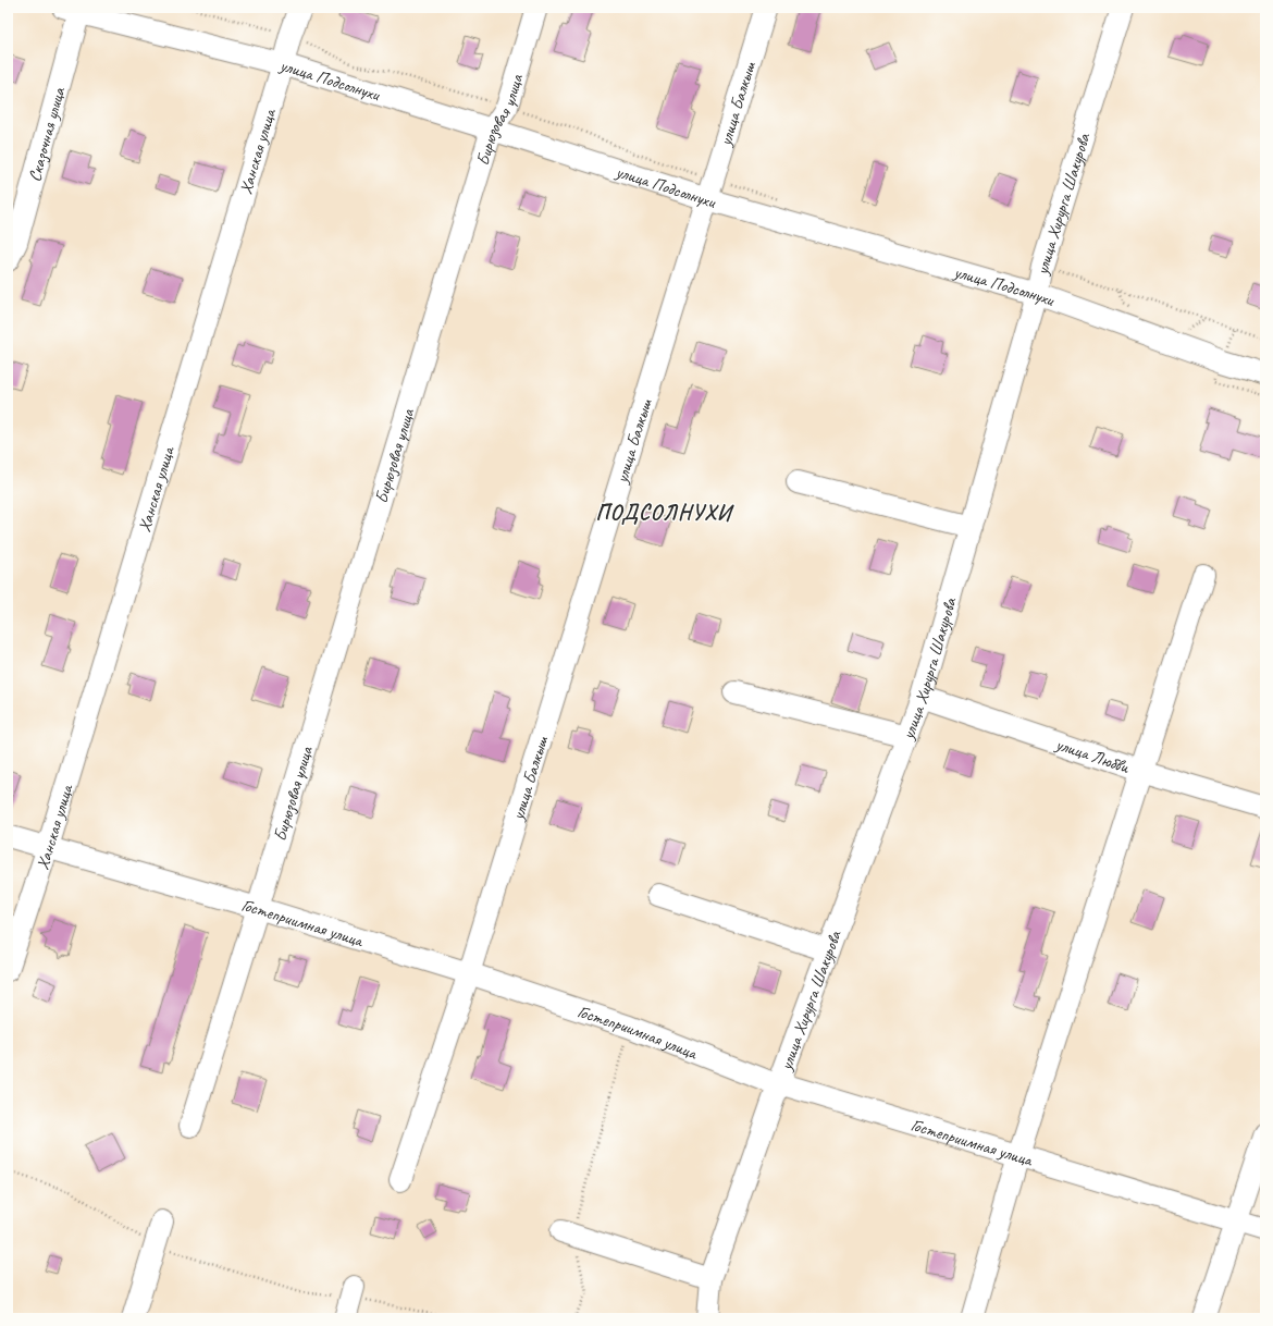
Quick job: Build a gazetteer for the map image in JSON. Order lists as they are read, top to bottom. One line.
{"streets":{"street":["улица Подсолнухи","улица Балкыш","Бирюзовая улица","Сказочная улица","Ханская улица","улица Хирурга Шакурова","улица Любви","Гостеприимная улица"]},"crossings":[["улица Подсолнухи","улица Балкыш"],["улица Подсолнухи","Бирюзовая улица"],["улица Подсолнухи","Сказочная улица"],["улица Подсолнухи","Ханская улица"],["улица Подсолнухи","улица Хирурга Шакурова"],["улица Балкыш","Гостеприимная улица"],["Бирюзовая улица","Гостеприимная улица"],["Ханская улица","Гостеприимная улица"],["улица Хирурга Шакурова","улица Любви"],["улица Хирурга Шакурова","Гостеприимная улица"]],"districts":["ПОДСОЛНУХИ"]}
